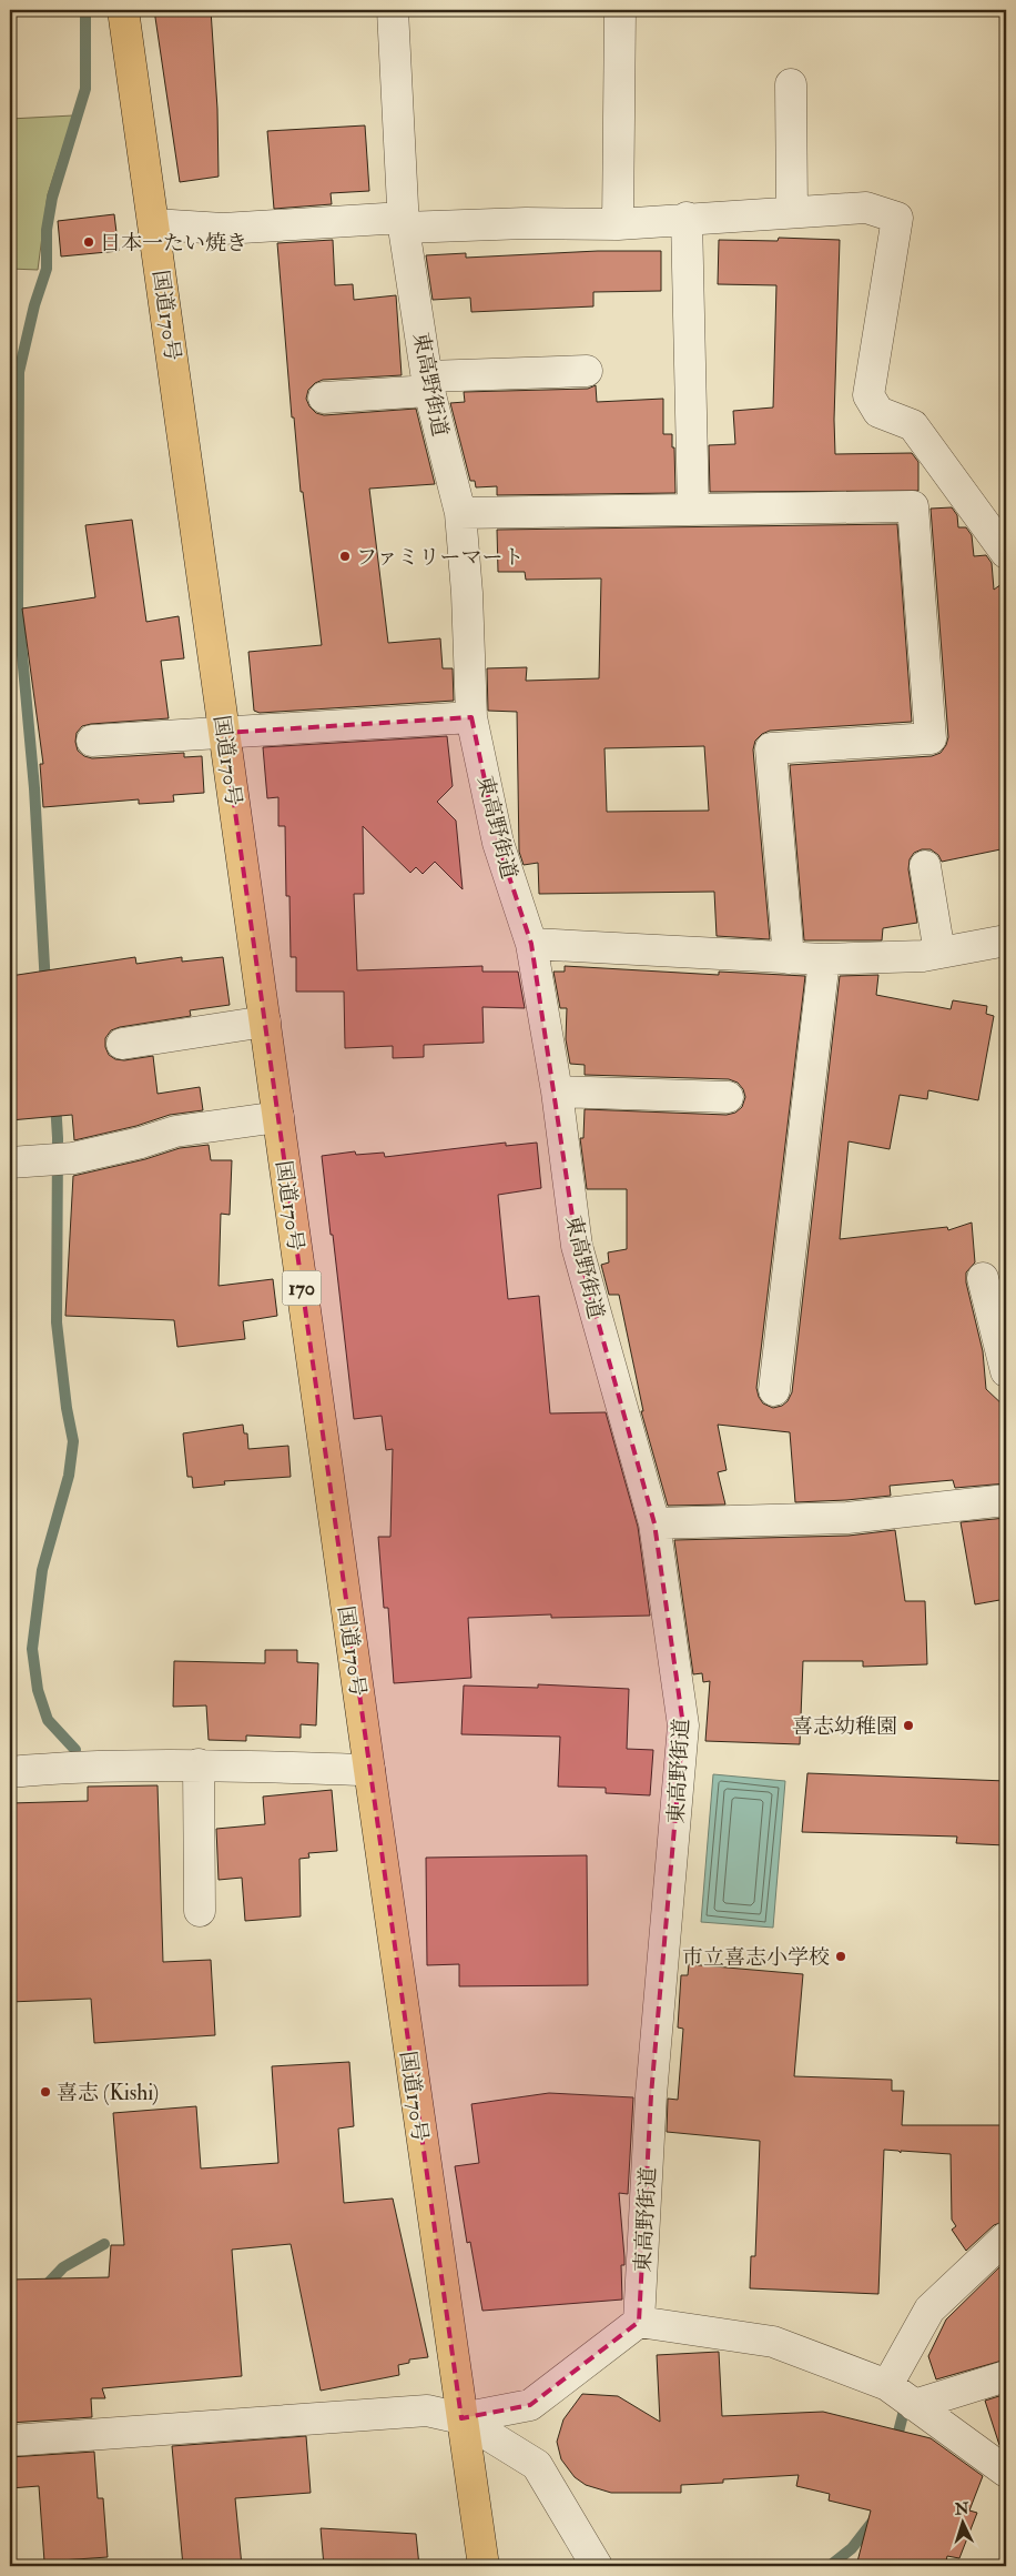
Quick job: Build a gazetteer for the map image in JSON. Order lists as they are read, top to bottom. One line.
{"streets":{"highway":["国道170号","170"],"street":["東高野街道"]},"places":["日本一たい焼き","ファミリーマート","喜志幼稚園","市立喜志小学校","喜志 (Kishi)"],"north":"top"}
